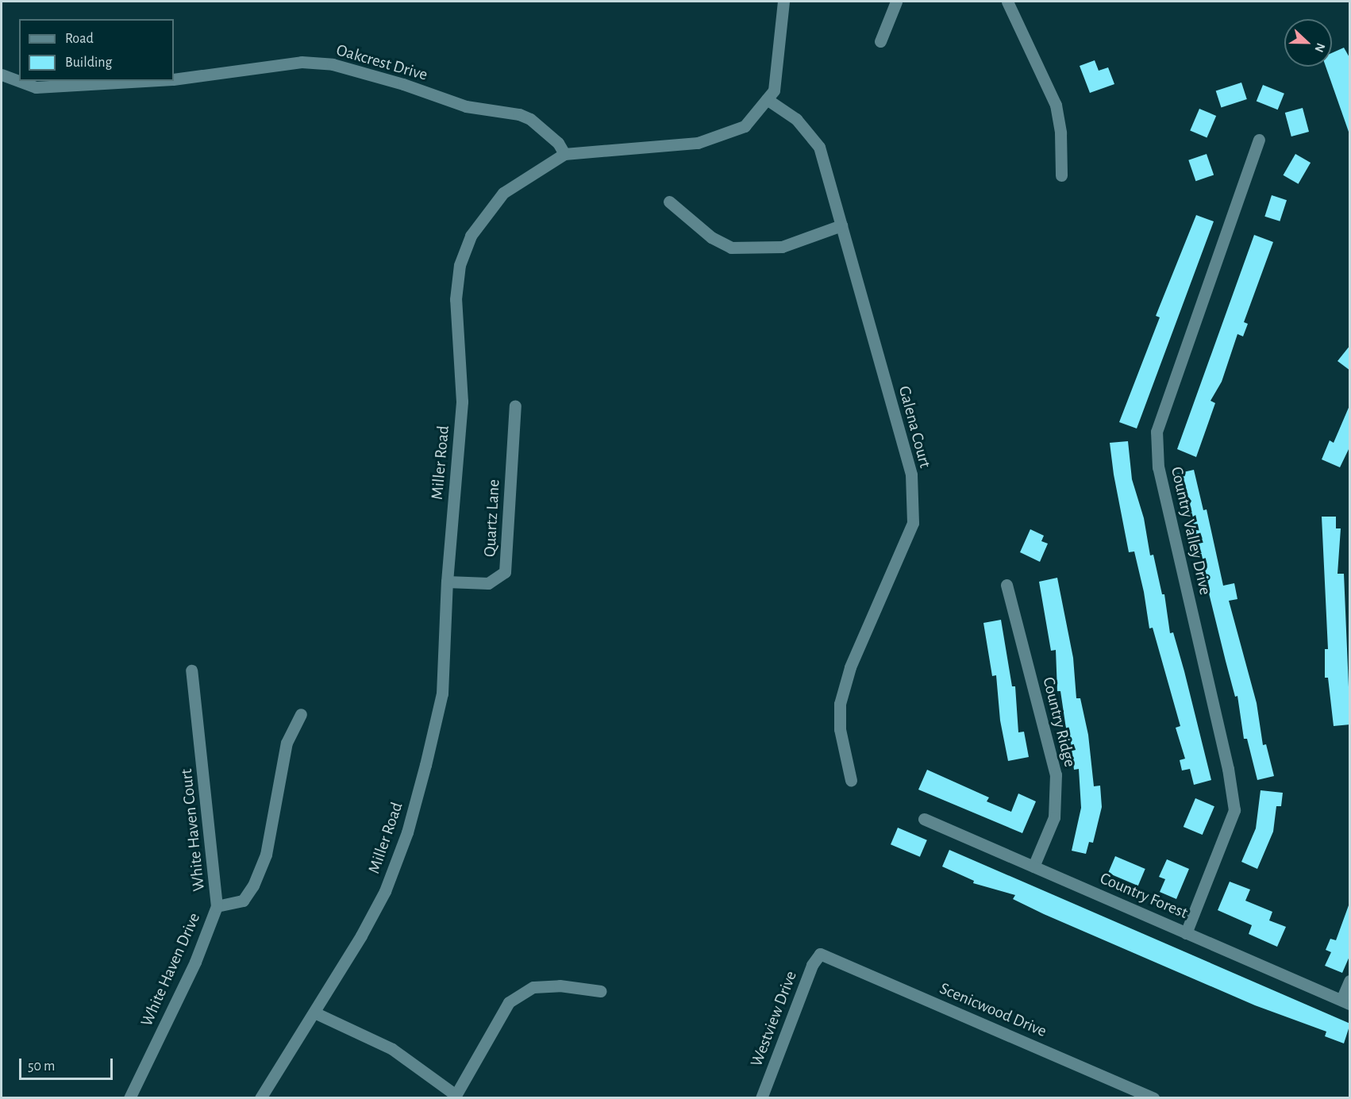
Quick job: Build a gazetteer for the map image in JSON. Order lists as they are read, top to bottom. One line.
{"streets":{"street":["Oakcrest Drive","Galena Court","Miller Road","Quartz Lane","Country Valley Drive","Country Ridge","White Haven Court","Country Forest","White Haven Drive","Scenicwood Drive","Westview Drive"]},"crossings":[["Oakcrest Drive","Miller Road"],["Galena Court","Miller Road"],["Miller Road","Quartz Lane"],["Country Valley Drive","Country Forest"],["Country Ridge","Country Forest"],["White Haven Court","White Haven Drive"],["Scenicwood Drive","Westview Drive"]],"legend":["Road","Building"],"scale_bar":"50 m","north":"right"}
